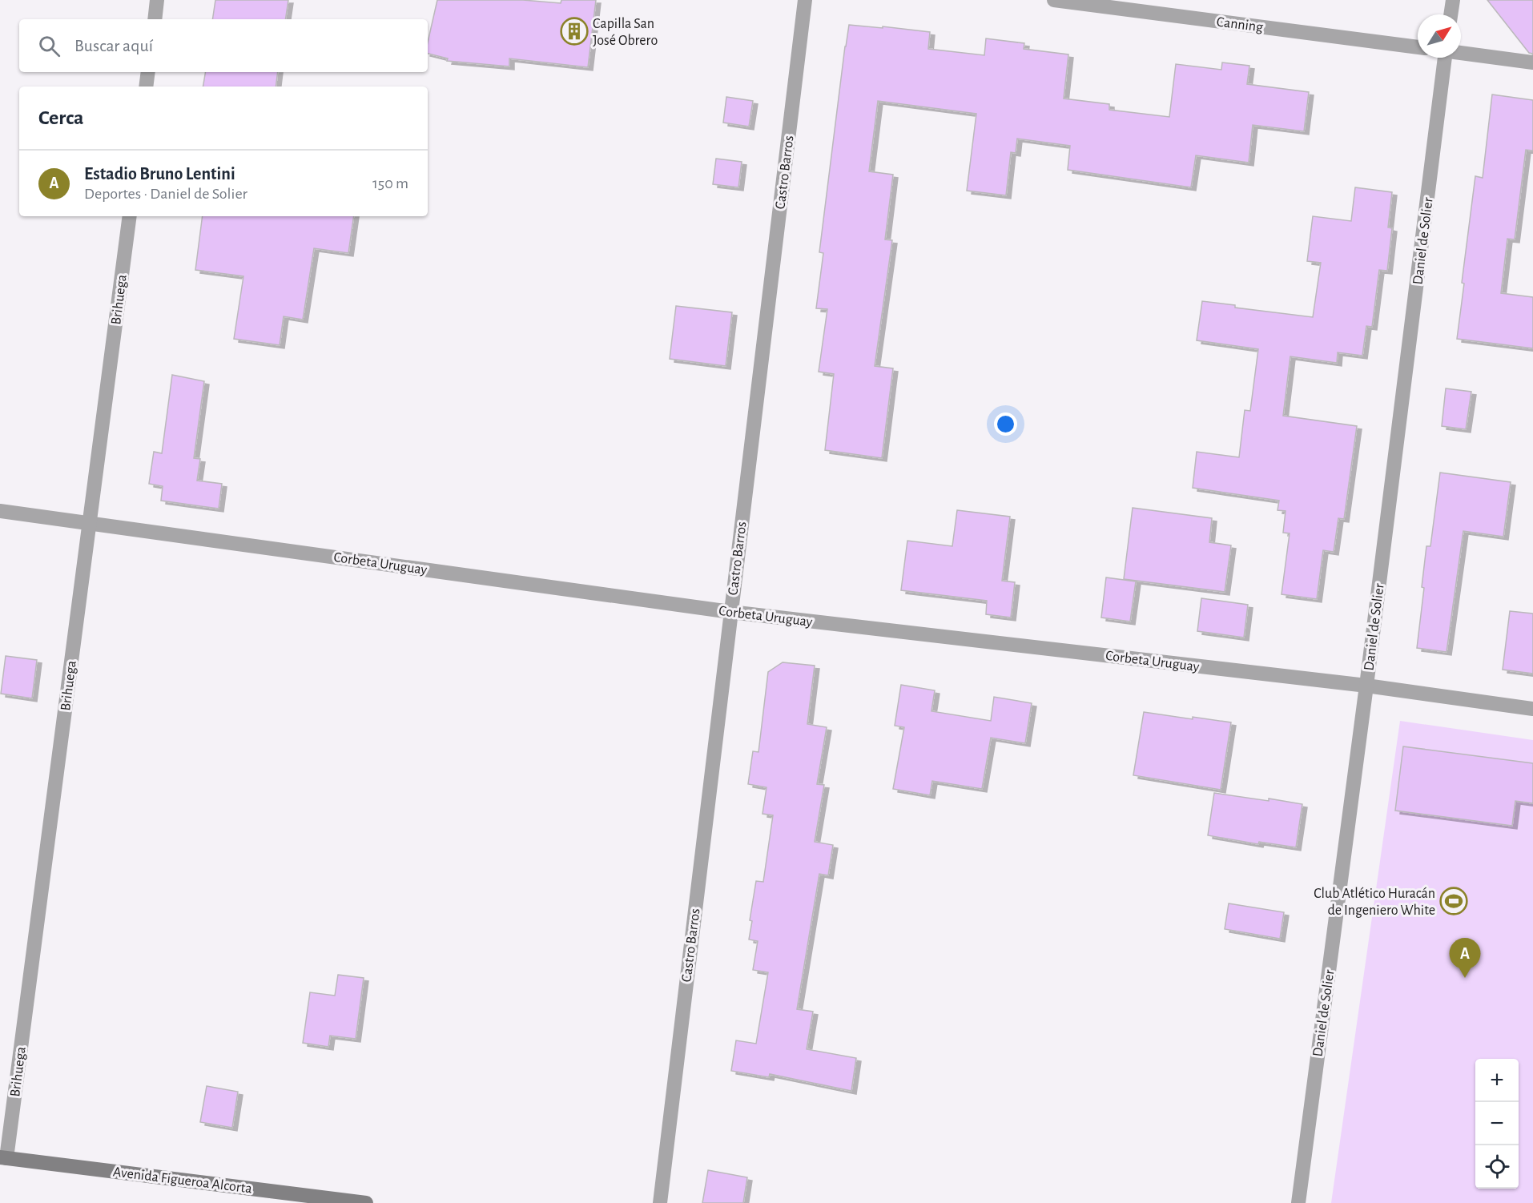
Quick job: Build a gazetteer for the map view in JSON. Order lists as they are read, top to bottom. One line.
{"streets":{"main road":["Avenida Figueroa Alcorta"],"street":["Canning","Castro Barros","Daniel de Solier","Brihuega","Corbeta Uruguay"]},"crossings":[["Castro Barros","Corbeta Uruguay"],["Daniel de Solier","Corbeta Uruguay"],["Brihuega","Corbeta Uruguay"],["Brihuega","Avenida Figueroa Alcorta"]],"places":{"building":["Capilla San José Obrero"],"sports":["Club Atlético Huracán de Ingeniero White"]},"north":"top right","page":{"search":"Buscar aquí","heading":"Cerca","list":[{"mark":"A","name":"Estadio Bruno Lentini","note":"Deportes · Daniel de Solier","value":"150 m"}],"pins":"A","map_buttons":["+","−"]}}
